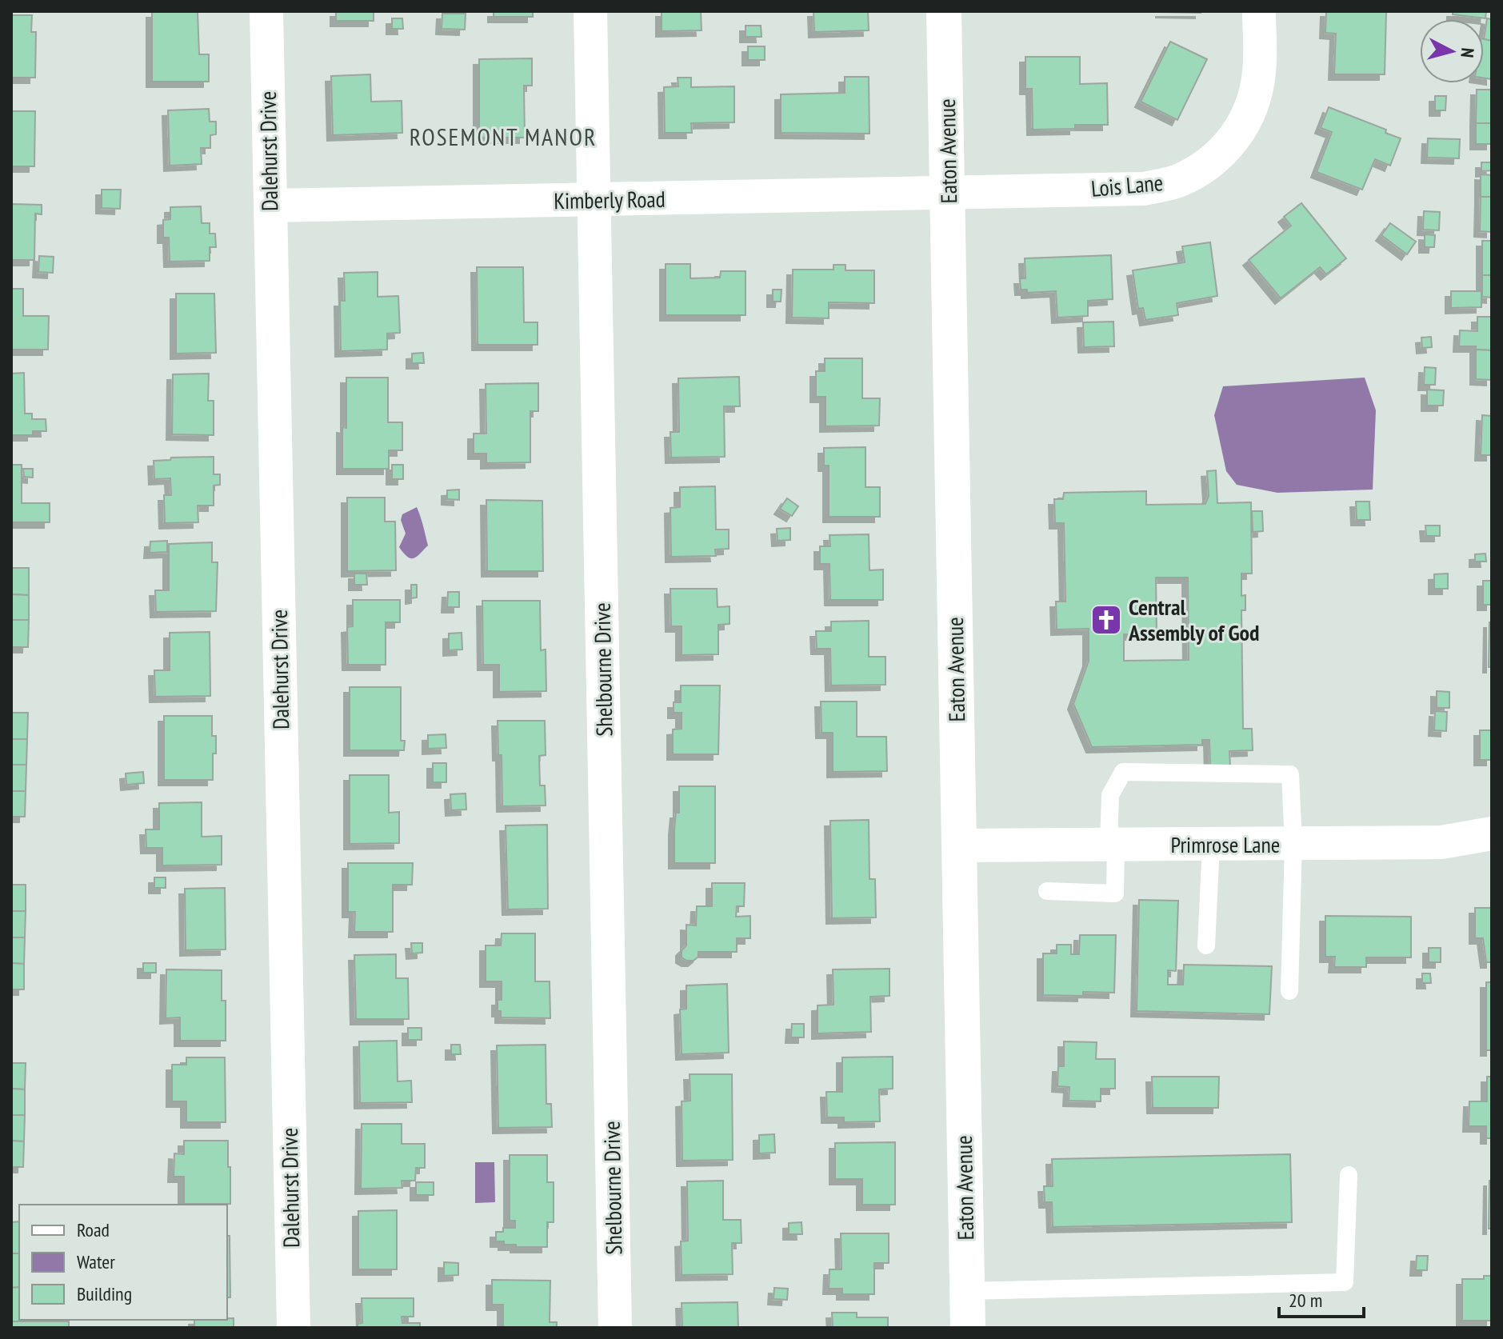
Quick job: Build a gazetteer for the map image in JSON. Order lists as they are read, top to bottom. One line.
{"streets":{"street":["Dalehurst Drive","Eaton Avenue","Lois Lane","Kimberly Road","Shelbourne Drive","Primrose Lane"]},"crossings":[["Dalehurst Drive","Kimberly Road"],["Eaton Avenue","Lois Lane"],["Eaton Avenue","Kimberly Road"],["Eaton Avenue","Primrose Lane"],["Lois Lane","Kimberly Road"],["Kimberly Road","Shelbourne Drive"]],"districts":["ROSEMONT MANOR"],"places":{"church":["Central Assembly of God"]},"legend":["Road","Water","Building"],"scale_bar":"20 m","north":"right"}
